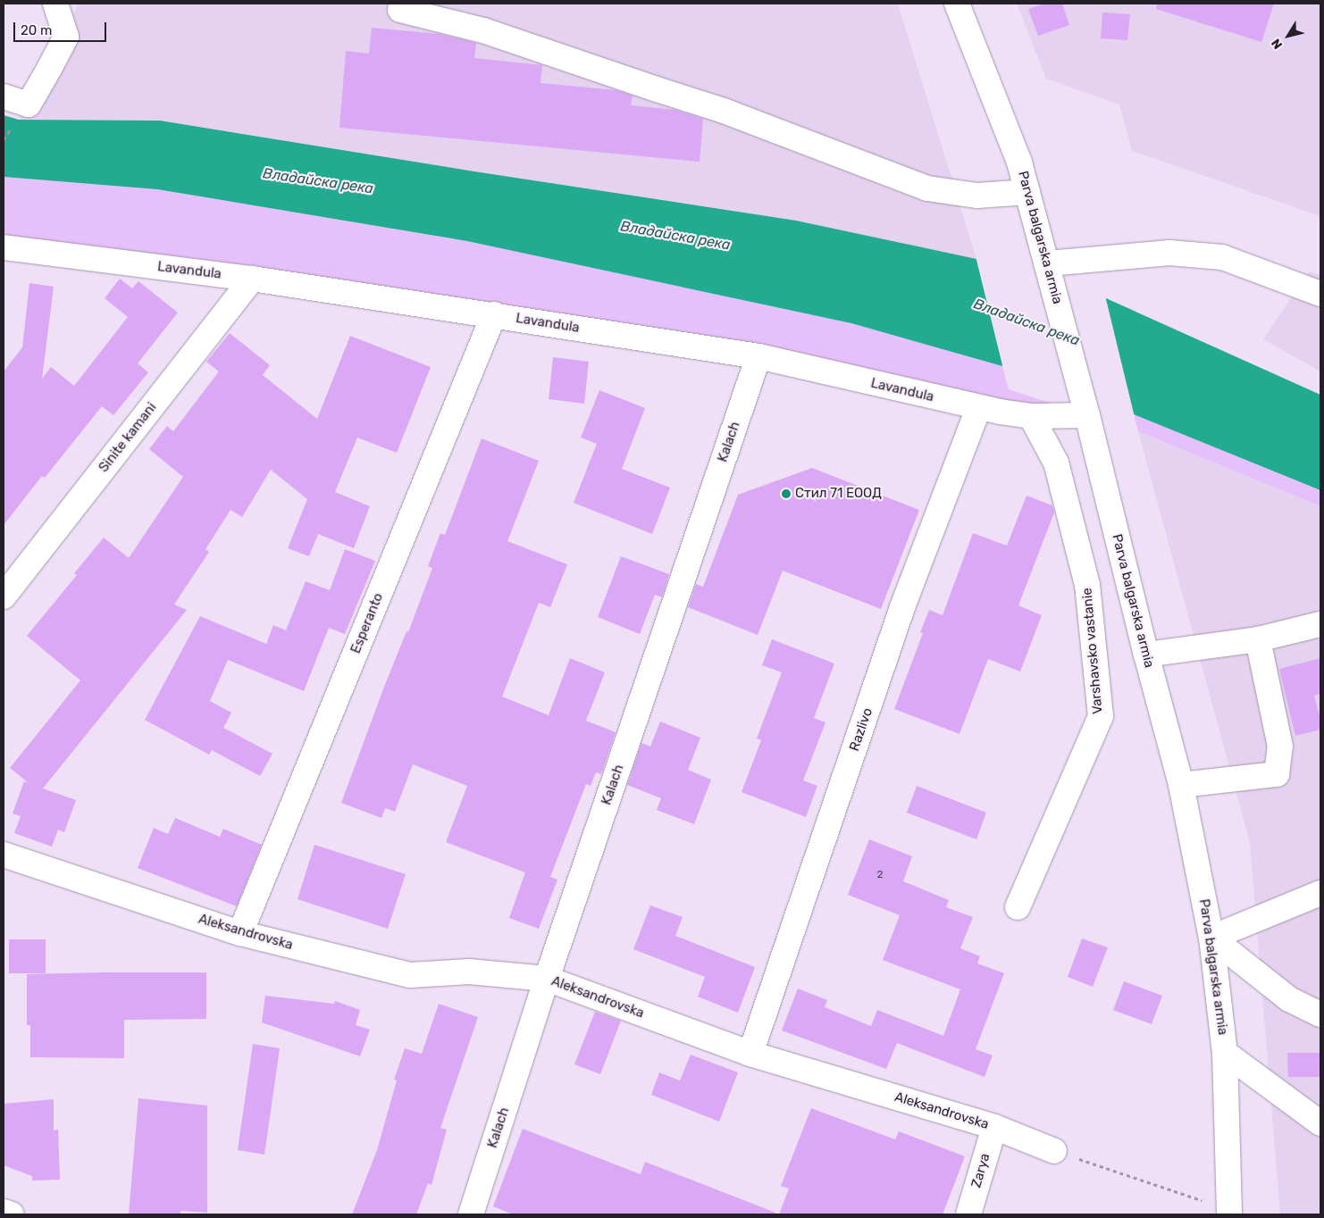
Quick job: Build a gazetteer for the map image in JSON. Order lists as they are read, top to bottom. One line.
{"streets":{"street":["Parva balgarska armia","Lavandula","Sinite kamani","Kalach","Esperanto","Varshavsko vastanie","Razlivo","Aleksandrovska","Zarya"]},"crossings":[["Parva balgarska armia","Lavandula"],["Lavandula","Sinite kamani"],["Lavandula","Kalach"],["Lavandula","Esperanto"],["Lavandula","Varshavsko vastanie"],["Lavandula","Razlivo"],["Kalach","Aleksandrovska"],["Esperanto","Aleksandrovska"],["Razlivo","Aleksandrovska"],["Aleksandrovska","Zarya"]],"water":["Владайска река"],"places":["Стил 71 ЕООД"],"house_numbers":["2"],"scale_bar":"20 m","north":"bottom left"}
